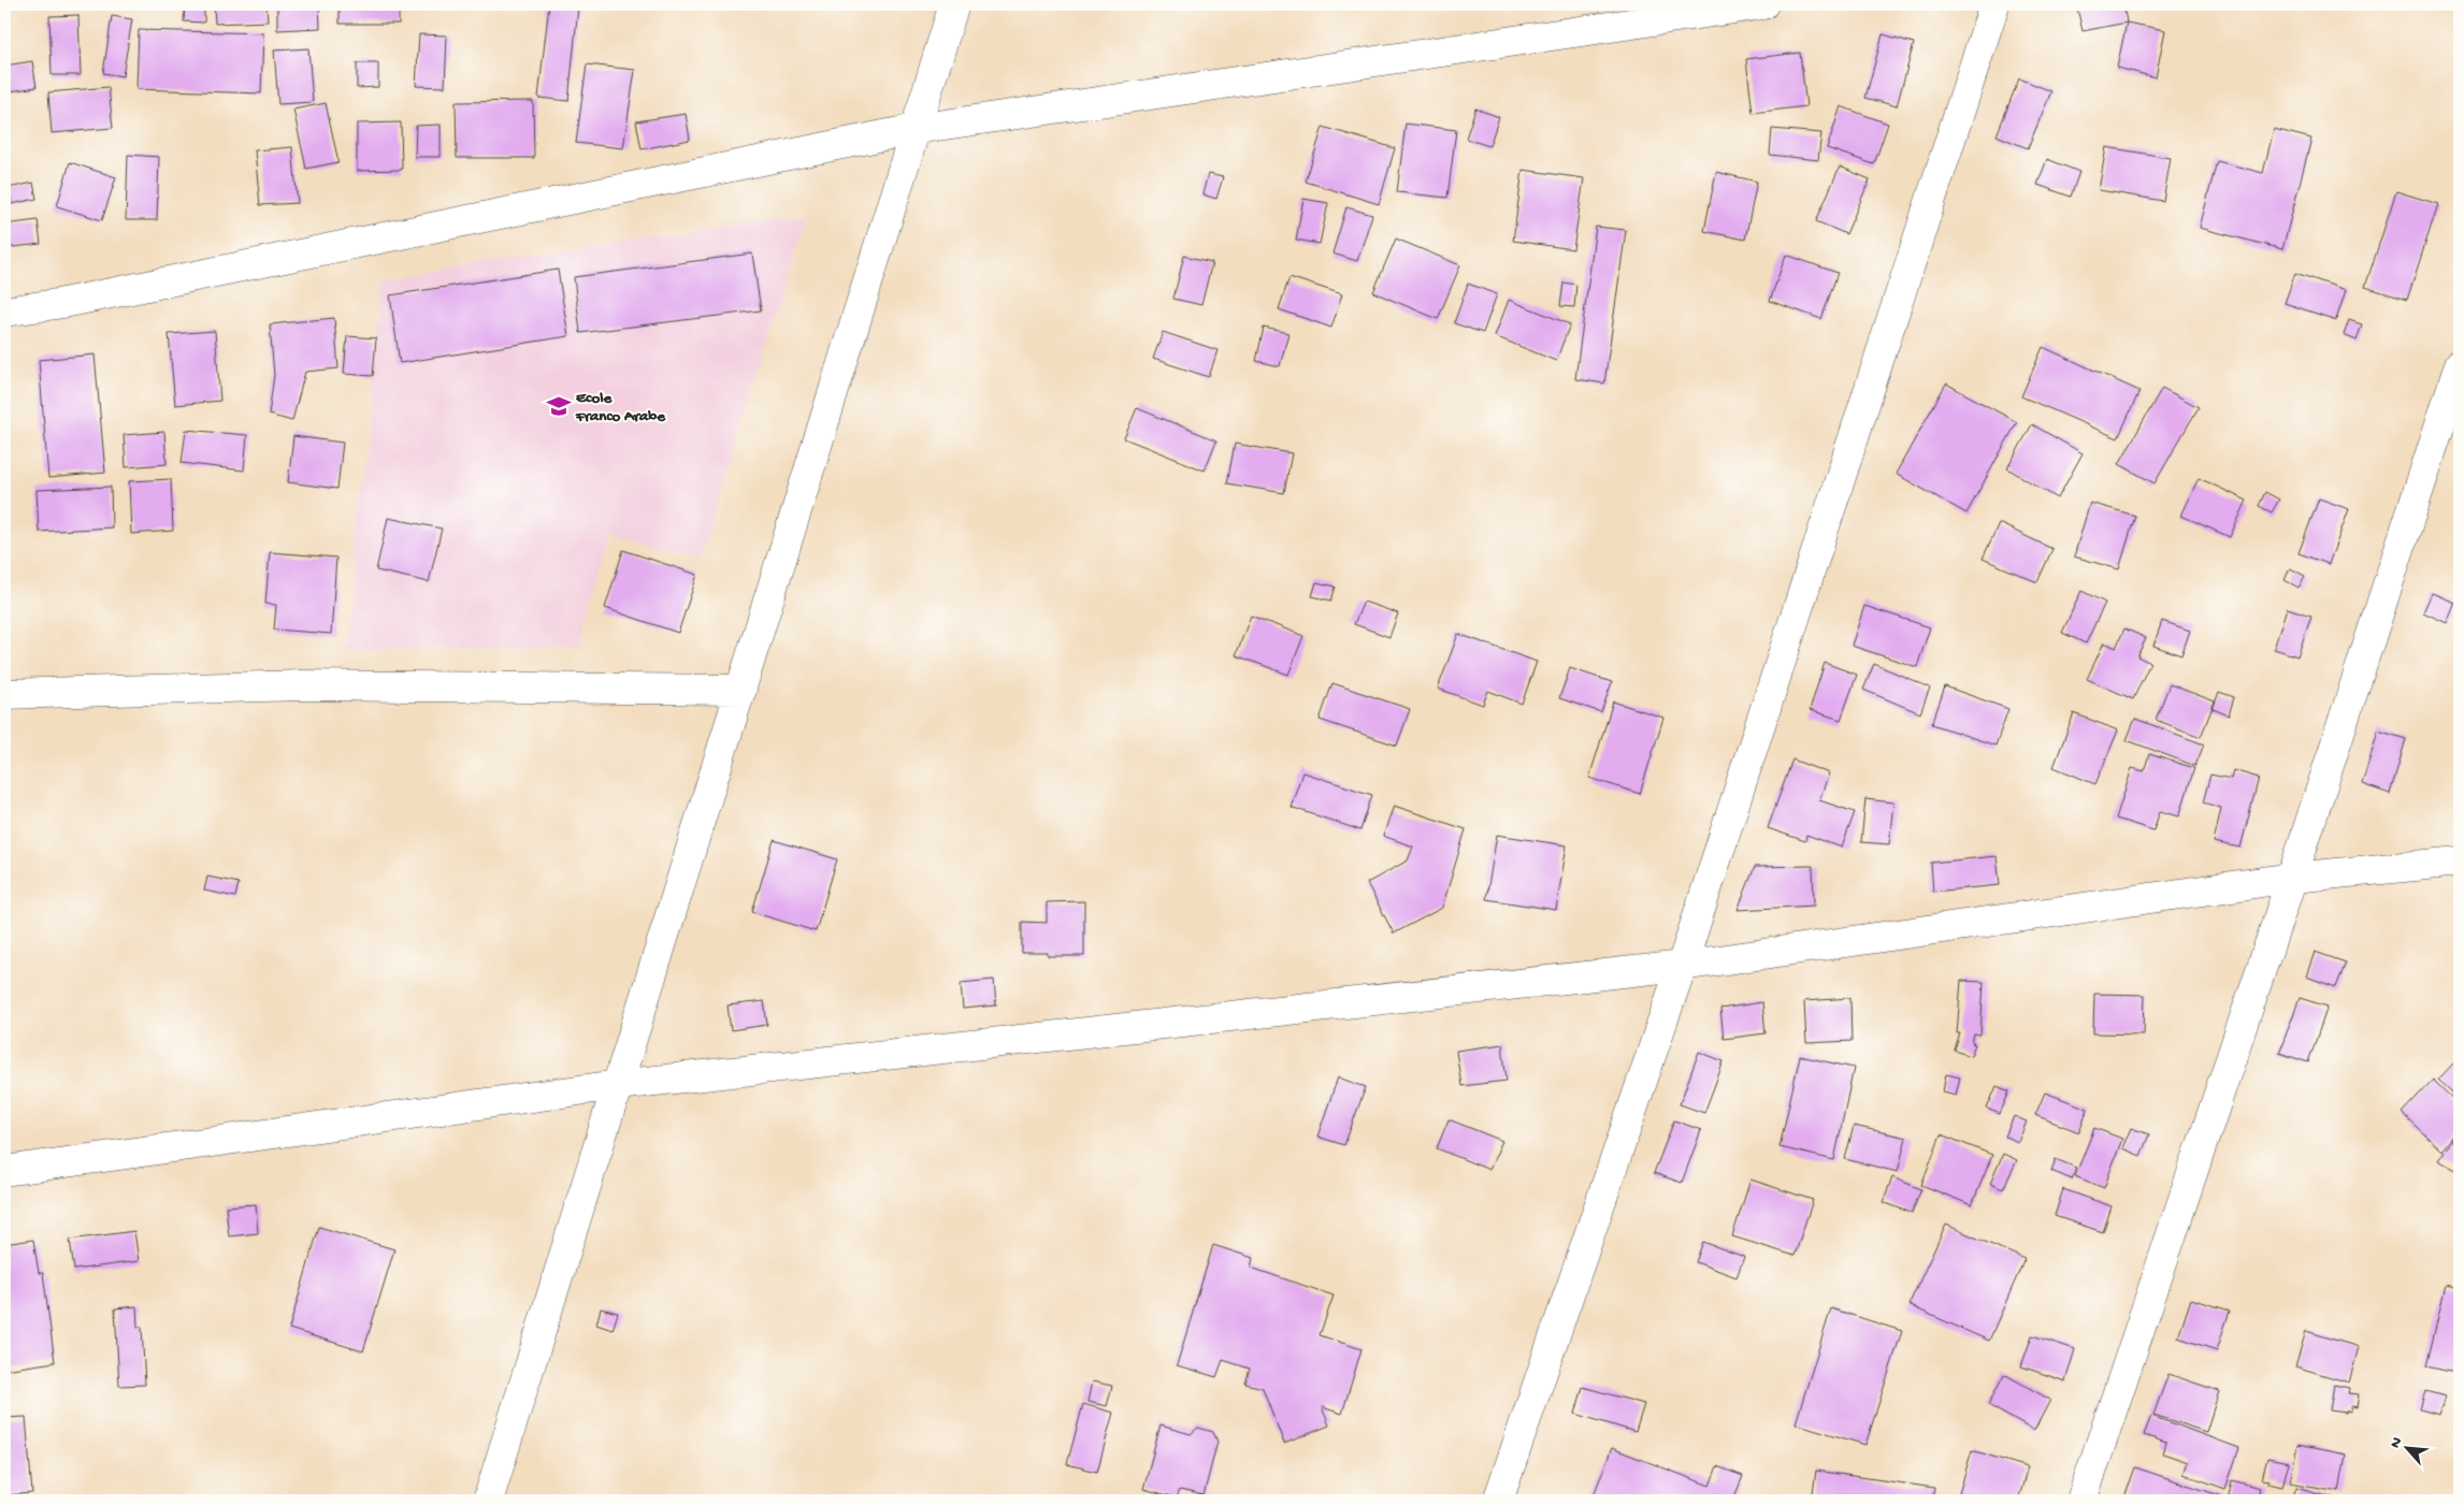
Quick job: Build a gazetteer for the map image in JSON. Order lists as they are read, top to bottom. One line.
{"places":{"school or university":["Ecole Franco Arabe"]},"north":"top left"}
